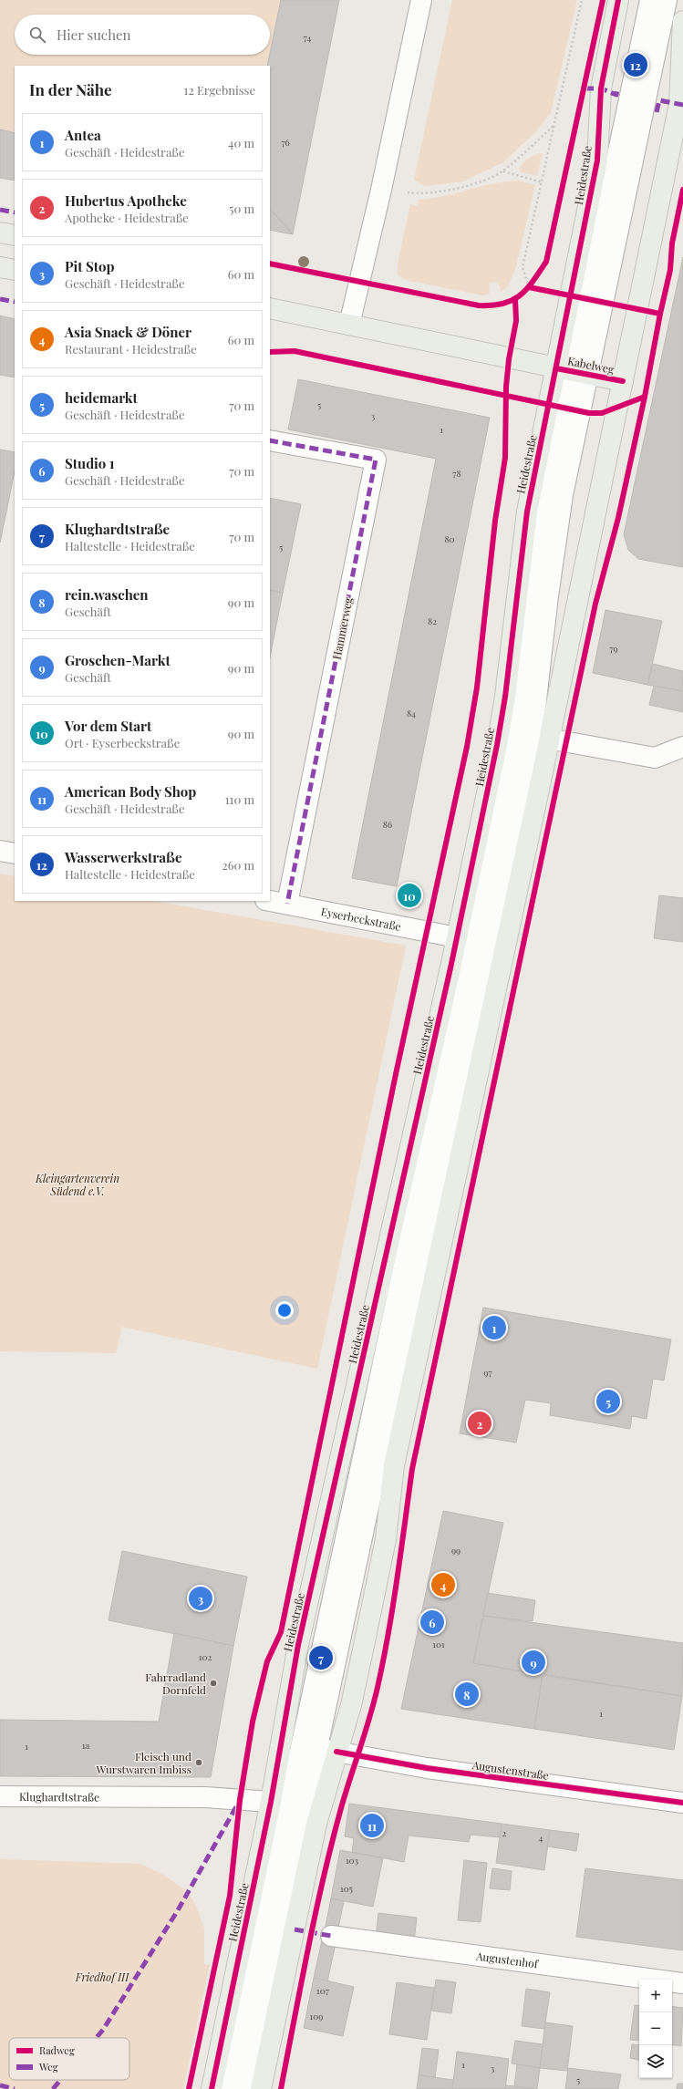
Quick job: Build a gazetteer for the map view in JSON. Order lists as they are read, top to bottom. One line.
{"streets":{"main road":["Heidestraße","Kabelweg"],"street":["Hammerweg","Eyserbeckstraße","Augustenstraße","Klughardtstraße","Augustenhof"]},"crossings":[["Heidestraße","Kabelweg"],["Heidestraße","Eyserbeckstraße"],["Heidestraße","Klughardtstraße"],["Hammerweg","Eyserbeckstraße"]],"parks":["Kleingartenverein Südend e.V.","Friedhof III"],"places":["Fahrradland Dornfeld","Fleisch und Wurstwaren Imbiss"],"house_numbers":["74","76","5","3","1","78","80","5","82","79","84","86","97","99","101","102","1","1a","1","2","4","103","105","107","109","1","3","5"],"legend":["Radweg","Weg"],"page":{"search":"Hier suchen","pins":["12","10","1","5","2","4","3","6","7","9","8","11"],"heading":["In der Nähe","12 Ergebnisse"],"list":[{"mark":"1","name":"Antea","note":"Geschäft · Heidestraße","value":"40 m"},{"mark":"2","name":"Hubertus Apotheke","note":"Apotheke · Heidestraße","value":"50 m"},{"mark":"3","name":"Pit Stop","note":"Geschäft · Heidestraße","value":"60 m"},{"mark":"4","name":"Asia Snack & Döner","note":"Restaurant · Heidestraße","value":"60 m"},{"mark":"5","name":"heidemarkt","note":"Geschäft · Heidestraße","value":"70 m"},{"mark":"6","name":"Studio 1","note":"Geschäft · Heidestraße","value":"70 m"},{"mark":"7","name":"Klughardtstraße","note":"Haltestelle · Heidestraße","value":"70 m"},{"mark":"8","name":"rein.waschen","note":"Geschäft","value":"90 m"},{"mark":"9","name":"Groschen-Markt","note":"Geschäft","value":"90 m"},{"mark":"10","name":"Vor dem Start","note":"Ort · Eyserbeckstraße","value":"90 m"},{"mark":"11","name":"American Body Shop","note":"Geschäft · Heidestraße","value":"110 m"},{"mark":"12","name":"Wasserwerkstraße","note":"Haltestelle · Heidestraße","value":"260 m"}],"map_buttons":["+","−"]}}
